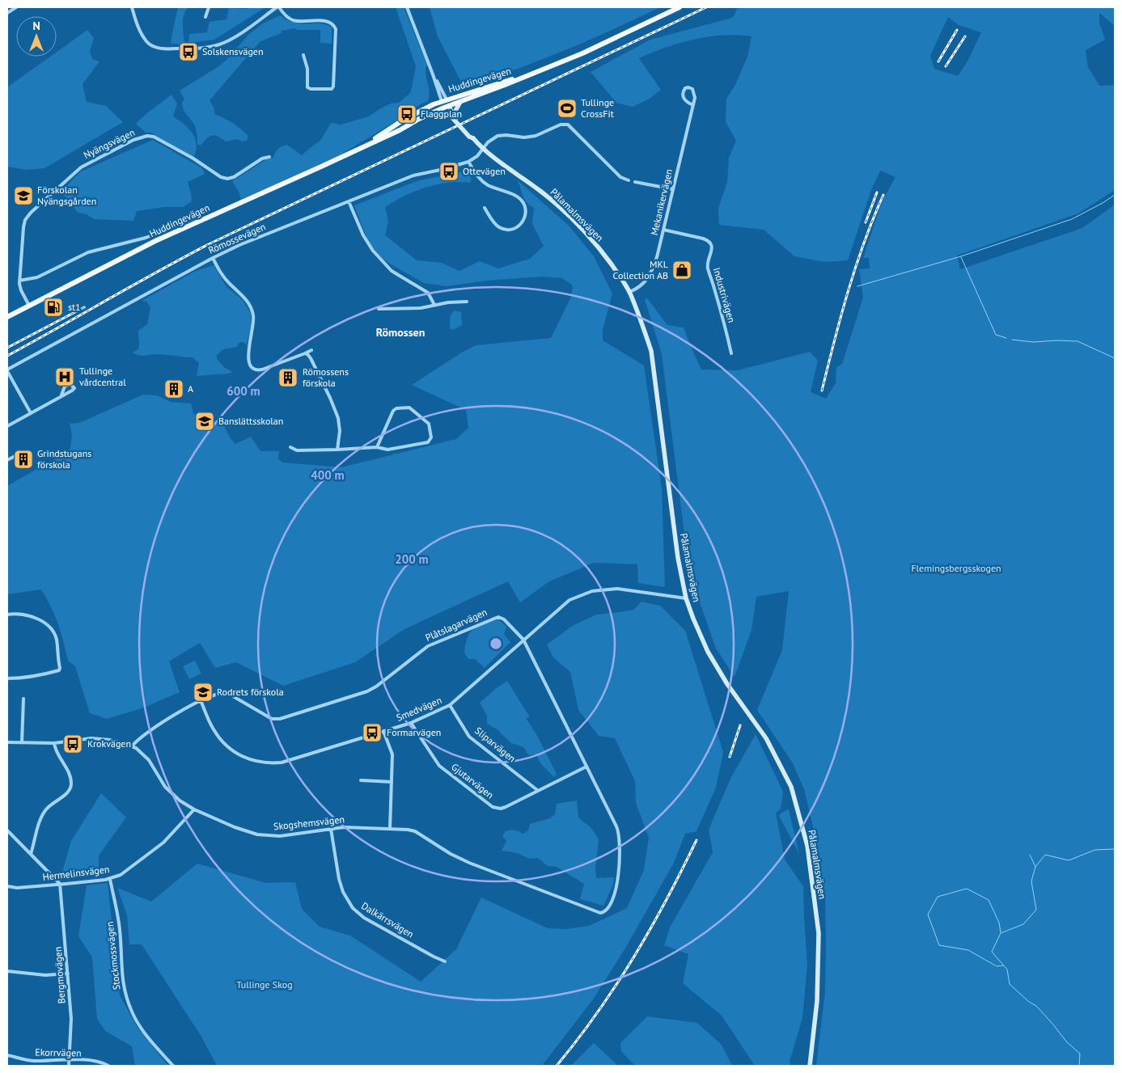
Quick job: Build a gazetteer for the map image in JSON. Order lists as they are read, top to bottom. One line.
{"streets":{"main road":["Huddingevägen"],"street":["Nyängsvägen","Mekanikervägen","Pålamalmsvägen","Römossevägen","Industrivägen","Plåtslagarvägen","Smedvägen","Sliparvägen","Gjutarvägen","Skogshemsvägen","Hermelinsvägen","Dalkärrsvägen","Stockmossvägen","Bergmovägen","Ekorrvägen"]},"crossings":[["Huddingevägen","Nyängsvägen"],["Huddingevägen","Pålamalmsvägen"],["Mekanikervägen","Pålamalmsvägen"],["Mekanikervägen","Industrivägen"],["Pålamalmsvägen","Römossevägen"],["Pålamalmsvägen","Smedvägen"],["Plåtslagarvägen","Smedvägen"],["Plåtslagarvägen","Gjutarvägen"],["Plåtslagarvägen","Skogshemsvägen"],["Smedvägen","Sliparvägen"],["Smedvägen","Gjutarvägen"],["Sliparvägen","Gjutarvägen"],["Skogshemsvägen","Hermelinsvägen"],["Skogshemsvägen","Dalkärrsvägen"],["Hermelinsvägen","Stockmossvägen"],["Hermelinsvägen","Bergmovägen"],["Bergmovägen","Ekorrvägen"]],"districts":["Römossen"],"parks":["Flemingsbergsskogen","Tullinge Skog"],"places":{"bus stop":["Solskensvägen","Flaggplan","Ottevägen","Formarvägen","Krokvägen"],"sports":["Tullinge CrossFit"],"school or university":["Förskolan Nyängsgården","Banslättsskolan","Rodrets förskola"],"shop":["MKL Collection AB"],"fuel station":["st1"],"hospital":["Tullinge vårdcentral"],"building":["Römossens förskola","A","Grindstugans förskola"]},"north":"top","rings":["600 m","400 m","200 m"]}
